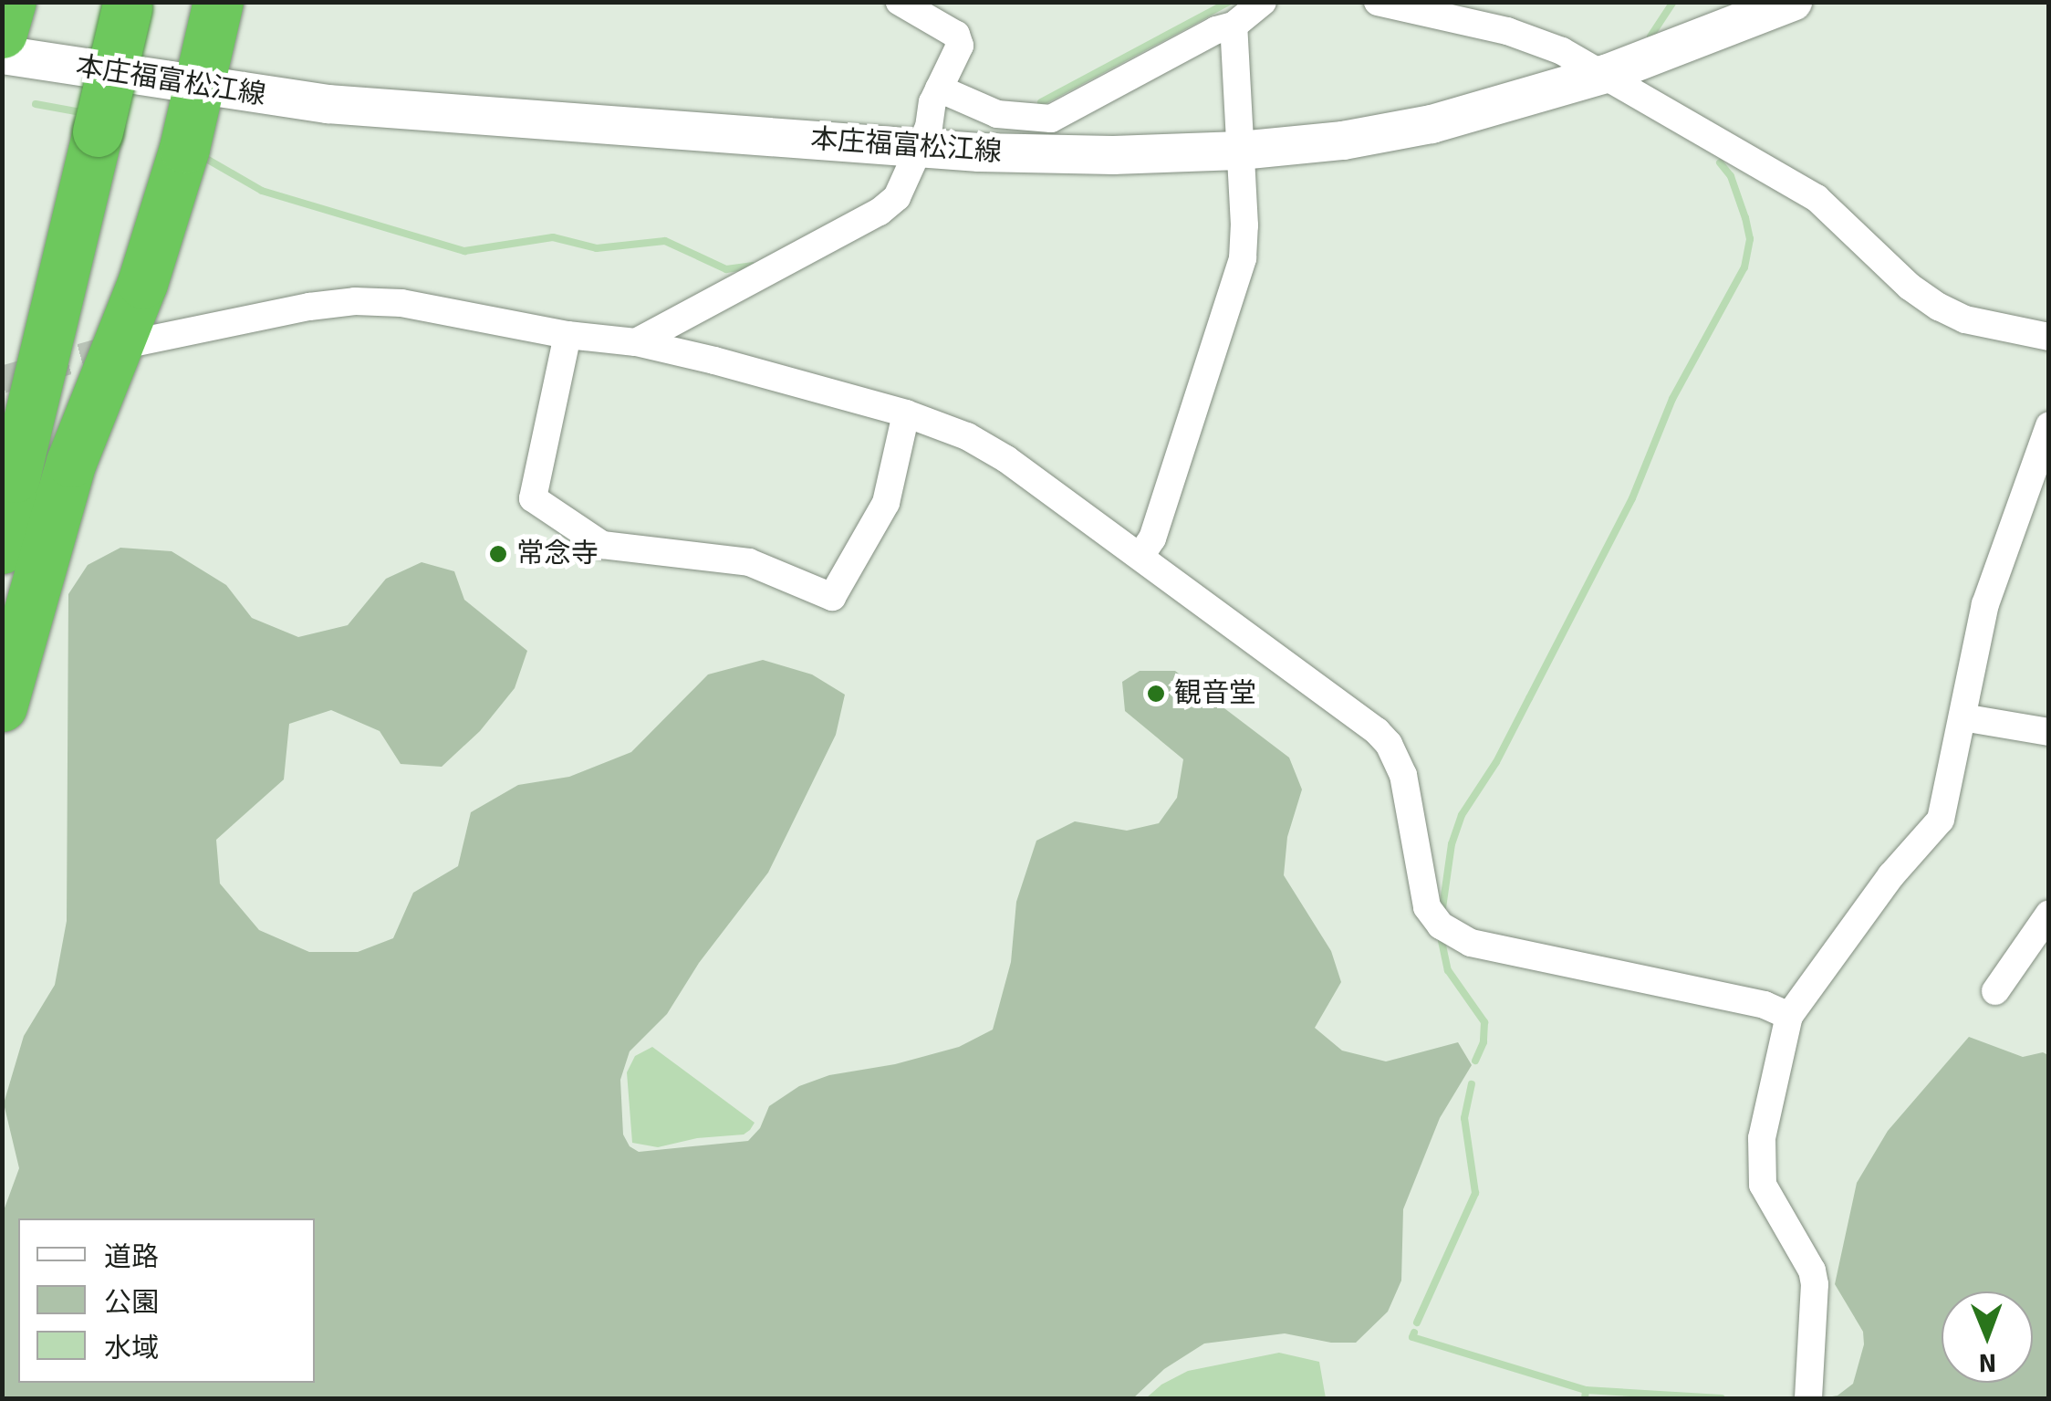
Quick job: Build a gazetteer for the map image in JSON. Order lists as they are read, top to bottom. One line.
{"streets":{"main road":["本庄福富松江線"]},"places":["常念寺","観音堂"],"legend":["道路","公園","水域"],"north":"bottom"}
